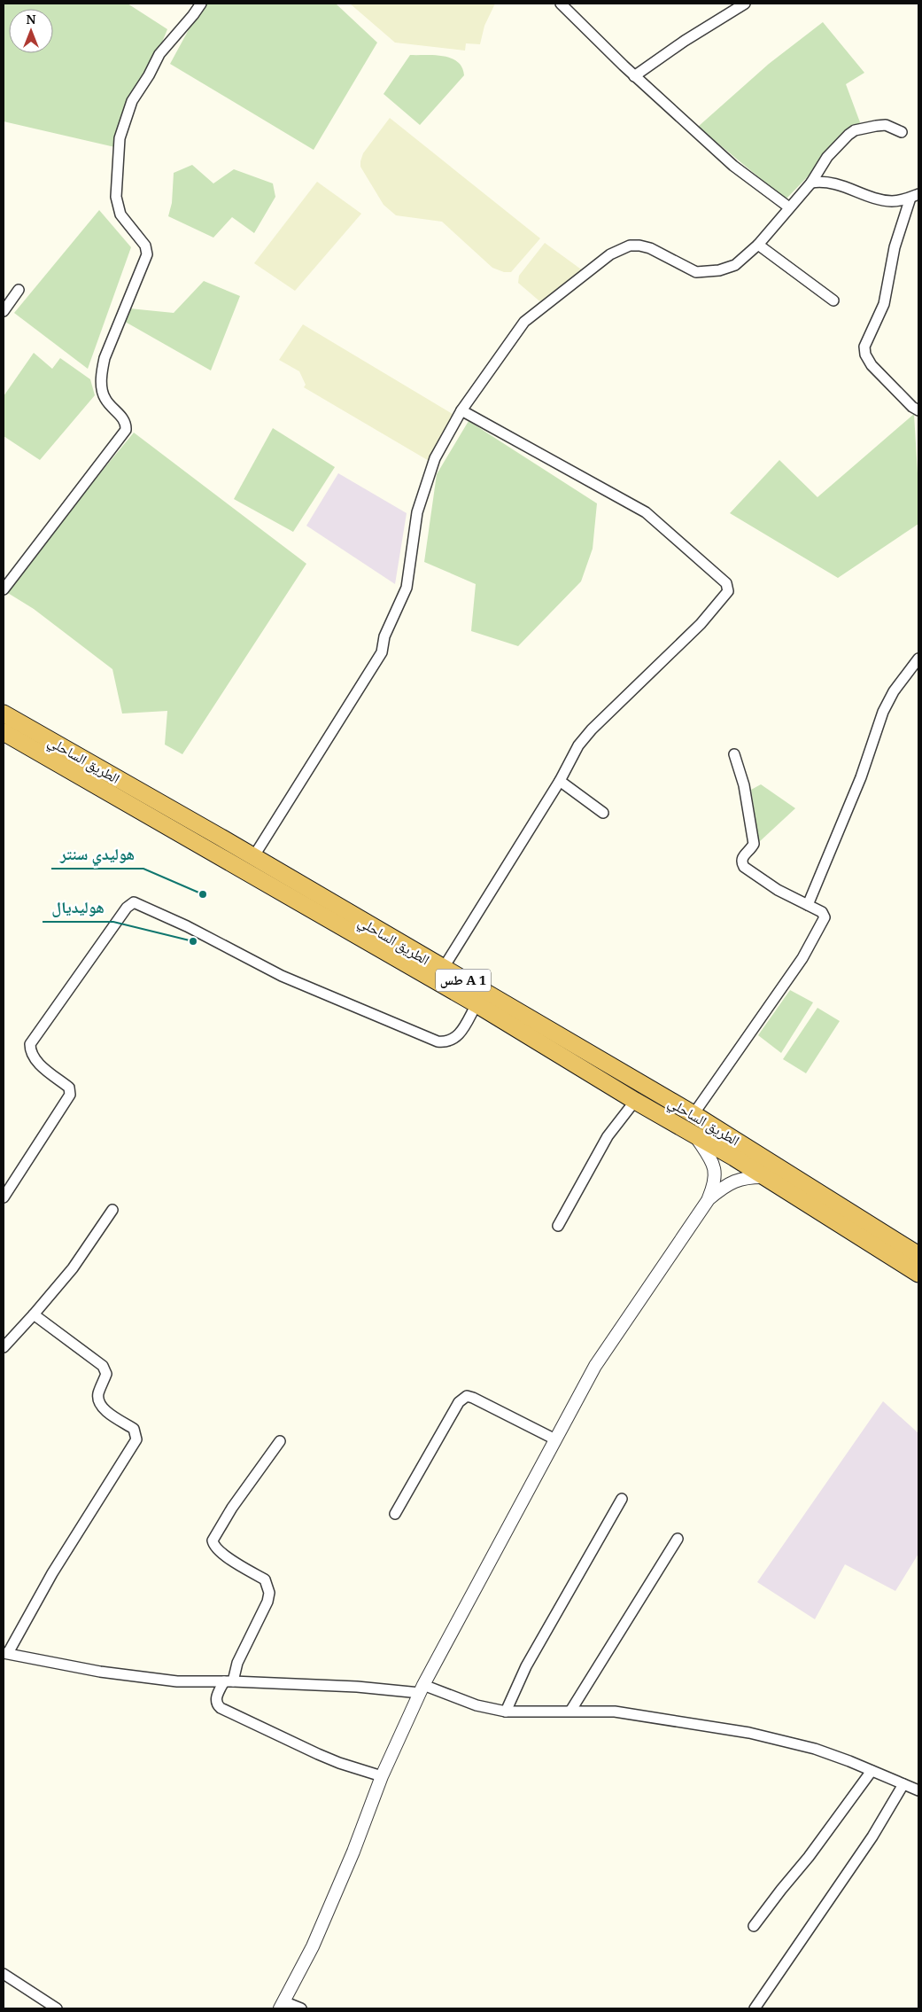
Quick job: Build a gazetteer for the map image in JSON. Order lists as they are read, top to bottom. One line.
{"streets":{"highway":["الطريق الساحلي","طس A 1"]},"places":["هوليدي سنتر","هوليديال"],"north":"top"}
